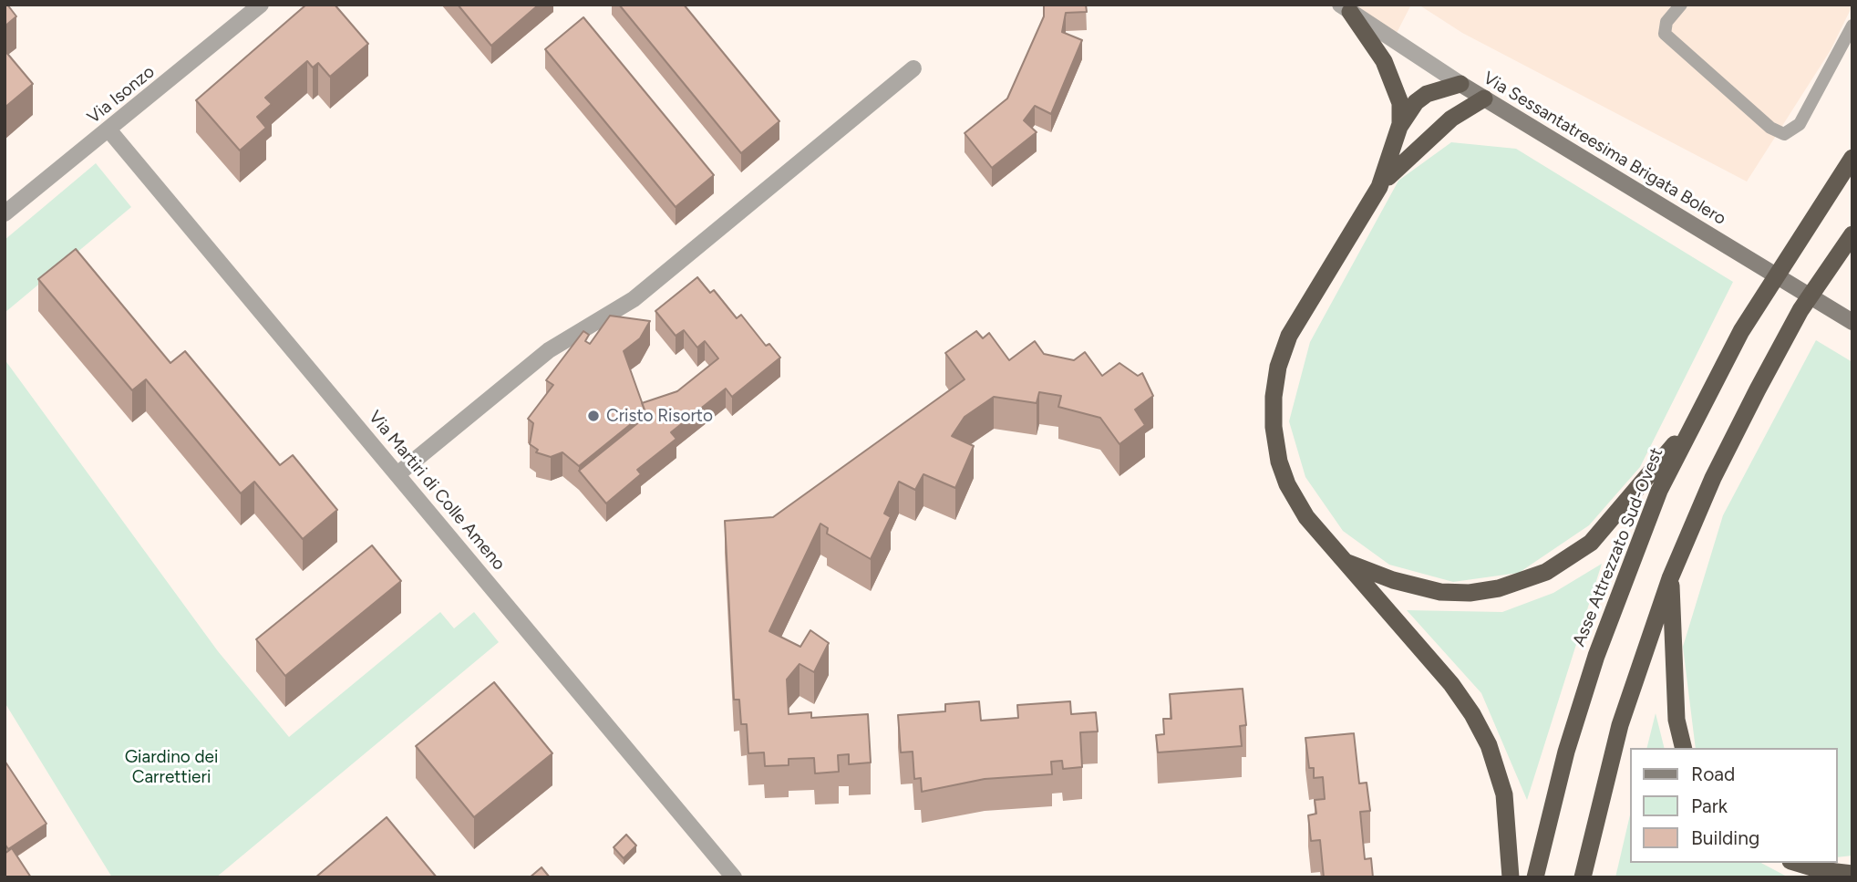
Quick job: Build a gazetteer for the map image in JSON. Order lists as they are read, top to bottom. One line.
{"streets":{"highway":["Asse Attrezzato Sud-Ovest"],"main road":["Via Sessantatreesima Brigata Bolero"],"street":["Via Isonzo","Via Martiri di Colle Ameno"]},"crossings":[["Via Isonzo","Via Martiri di Colle Ameno"]],"parks":["Giardino dei Carrettieri"],"places":["Cristo Risorto"],"legend":["Road","Park","Building"]}
